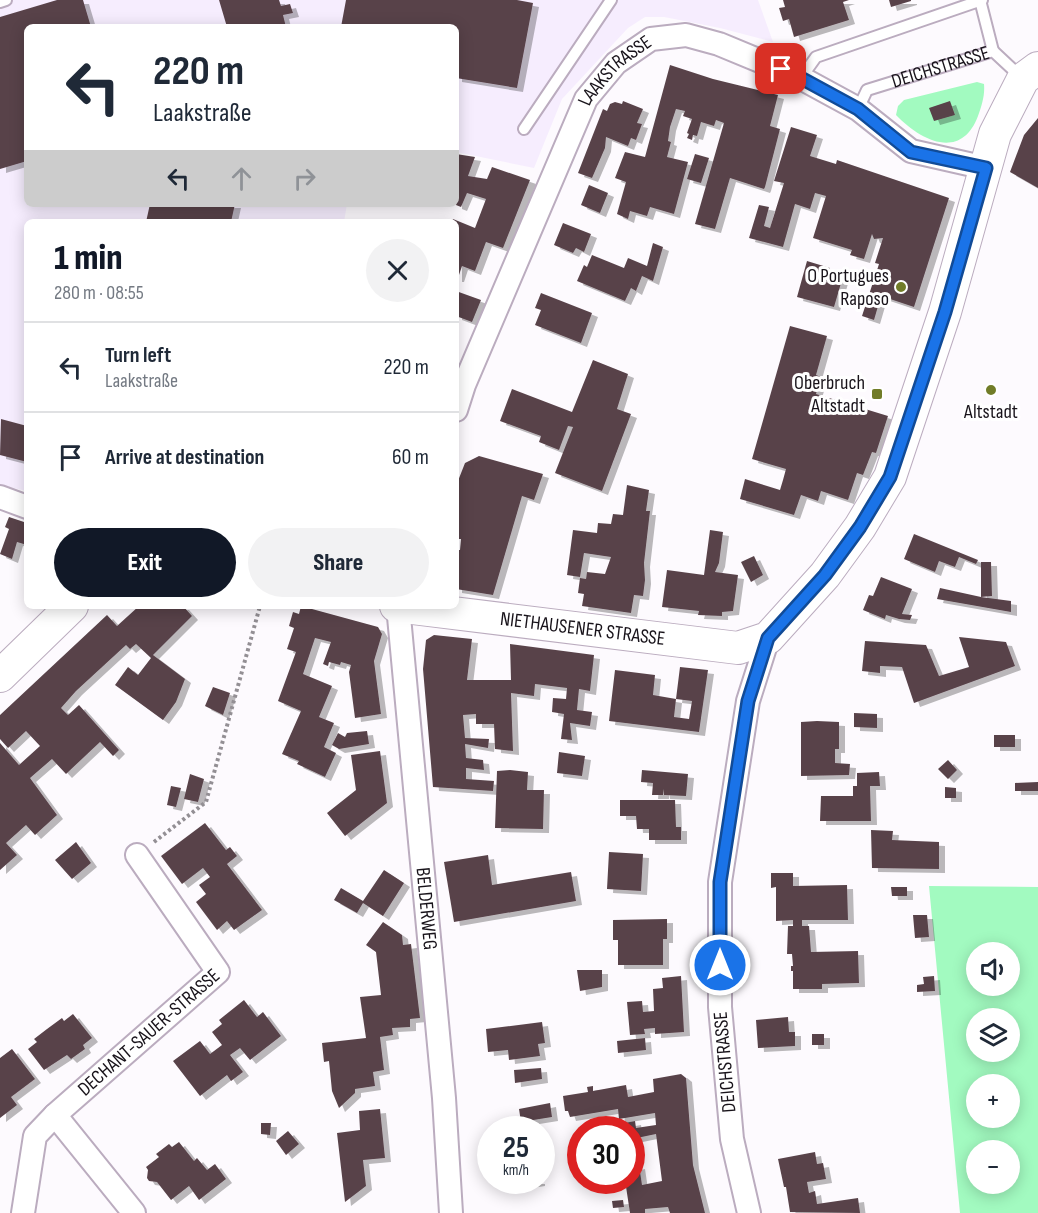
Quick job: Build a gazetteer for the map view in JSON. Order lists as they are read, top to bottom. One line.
{"streets":{"street":["DEICHSTRASSE","LAAKSTRASSE","NIETHAUSENER STRASSE","BELDERWEG","DECHANT-SAUER-STRASSE"]},"crossings":[["DEICHSTRASSE","LAAKSTRASSE"],["DEICHSTRASSE","NIETHAUSENER STRASSE"]],"places":{"other":["O Portugues Raposo","Altstadt"],"transit":["Oberbruch Altstadt"]},"page":{"turn":["220 m","Laakstraße"],"heading":["1 min","280 m · 08:55"],"list":[{"name":"Turn left","note":"Laakstraße","value":"220 m"},{"name":"Arrive at destination","value":"60 m"}],"buttons":["Exit","Share"],"map_buttons":["+","−"],"speed":"25 km/h","limit":"30"}}
